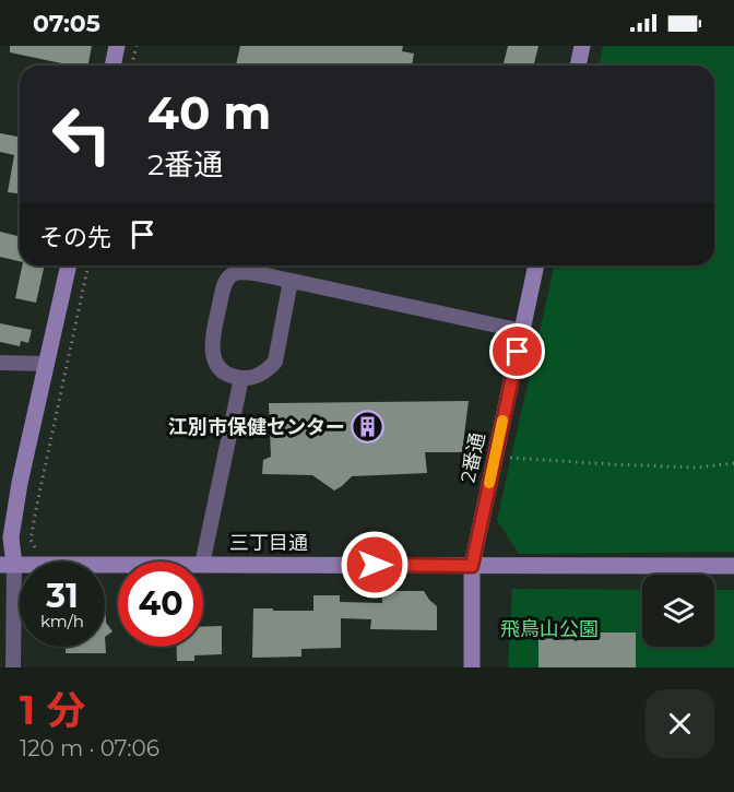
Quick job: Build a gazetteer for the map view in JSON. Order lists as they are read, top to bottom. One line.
{"streets":{"street":["2番通","三丁目通"]},"crossings":[["2番通","三丁目通"]],"parks":["飛鳥山公園"],"places":{"building":["江別市保健センター"]},"page":{"status":"07:05","turn":["40 m","2番通"],"then":"その先","speed":"31 km/h","limit":"40","heading":["1 分","120 m · 07:06"]}}
